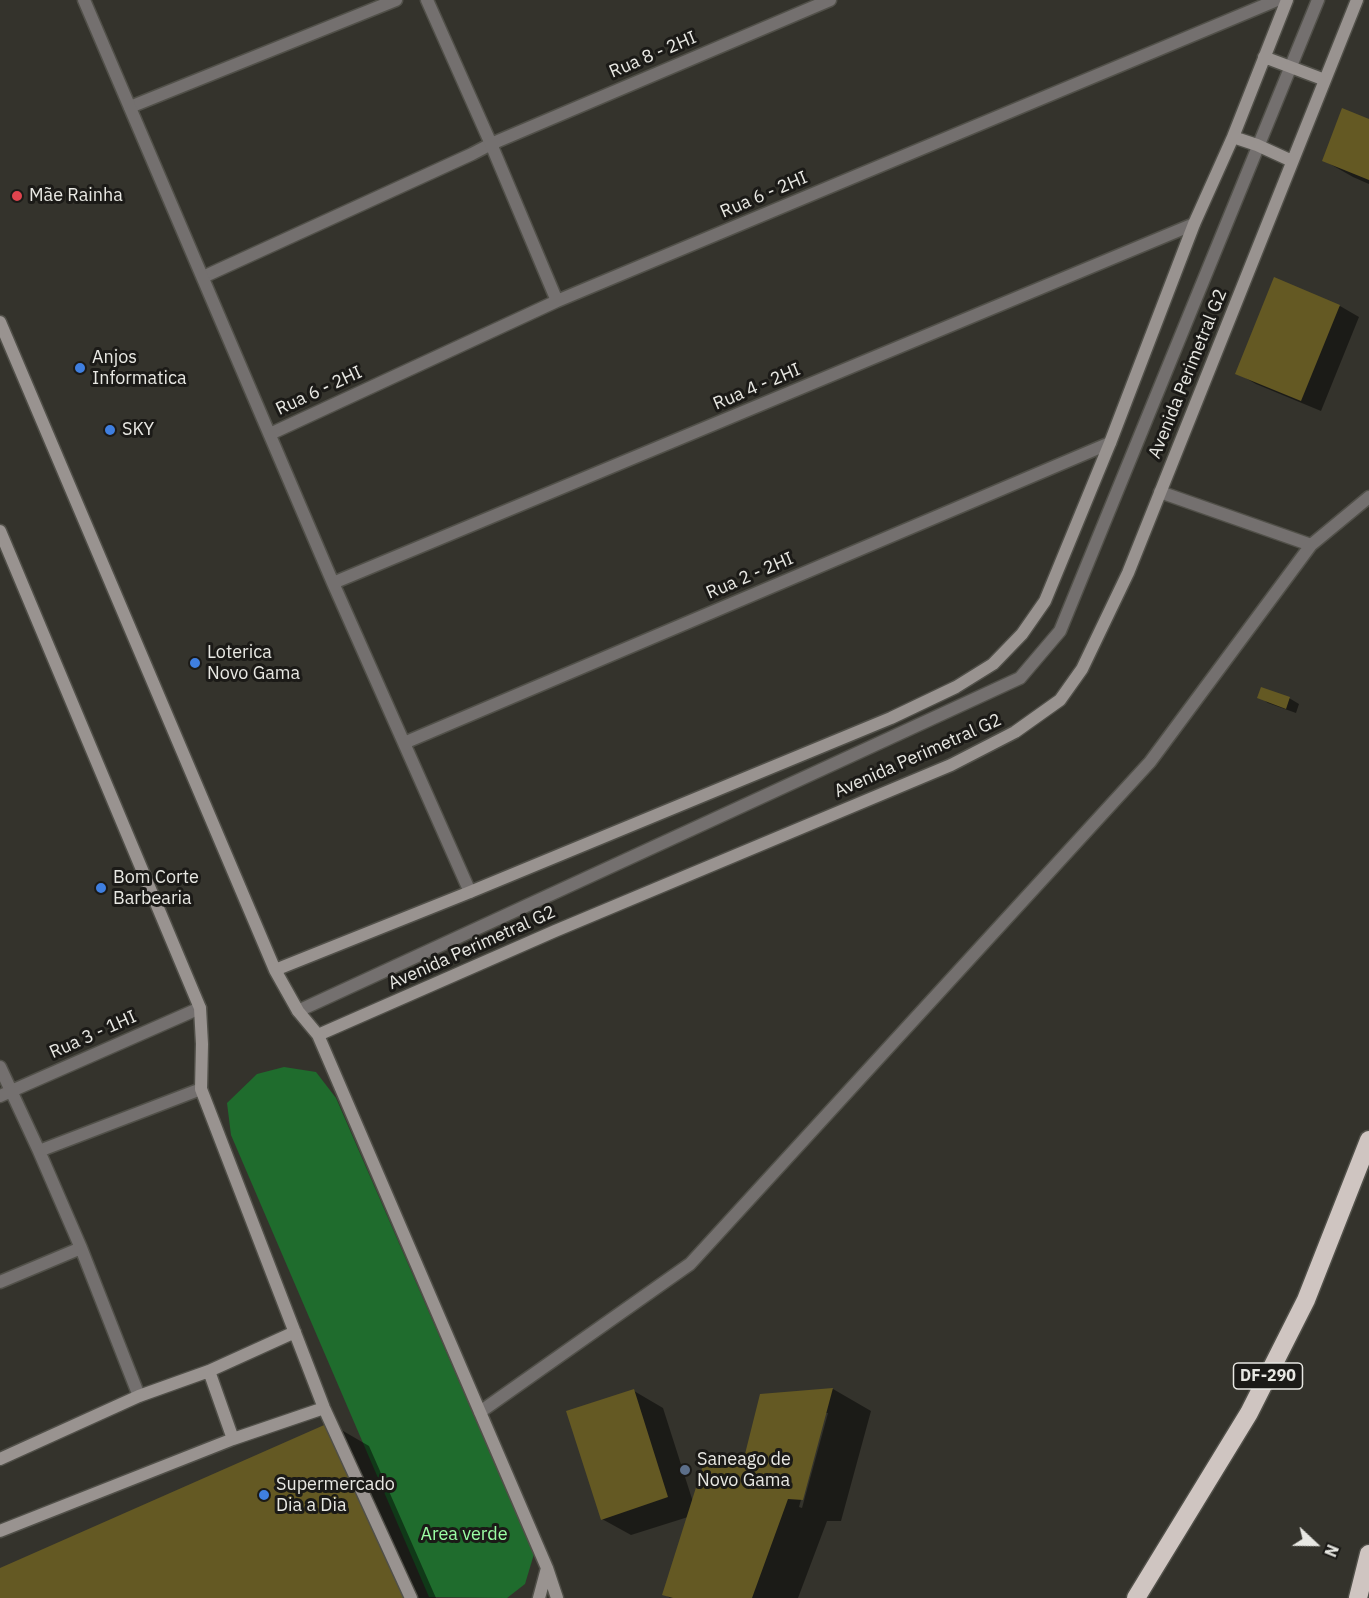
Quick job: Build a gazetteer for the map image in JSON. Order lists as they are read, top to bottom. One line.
{"streets":{"highway":["DF-290"],"street":["Rua 8 - 2HI","Rua 6 - 2HI","Avenida Perimetral G2","Rua 4 - 2HI","Rua 2 - 2HI","Rua 3 - 1HI"]},"parks":["Area verde"],"places":["Mãe Rainha","Anjos Informatica","SKY","Loterica Novo Gama","Bom Corte Barbearia","Saneago de Novo Gama","Supermercado Dia a Dia"],"north":"right"}
